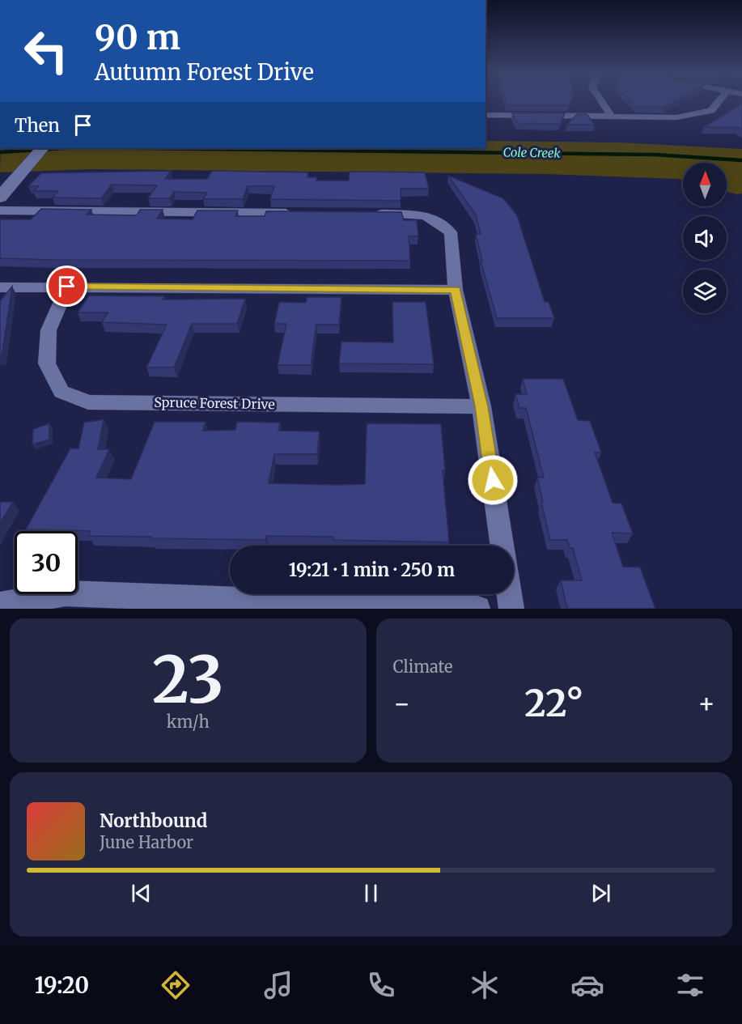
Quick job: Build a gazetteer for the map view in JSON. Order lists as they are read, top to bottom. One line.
{"streets":{"street":["Spruce Forest Drive"]},"water":["Cole Creek"],"north":"top","page":{"turn":["90 m","Autumn Forest Drive"],"then":"Then","limit":"30","trip":"19:21 · 1 min · 250 m","tile":[["23","km/h"],"Climate"],"heat":["−","22°","+"],"song":["Northbound","June Harbor"],"tabs":"19:20"}}
